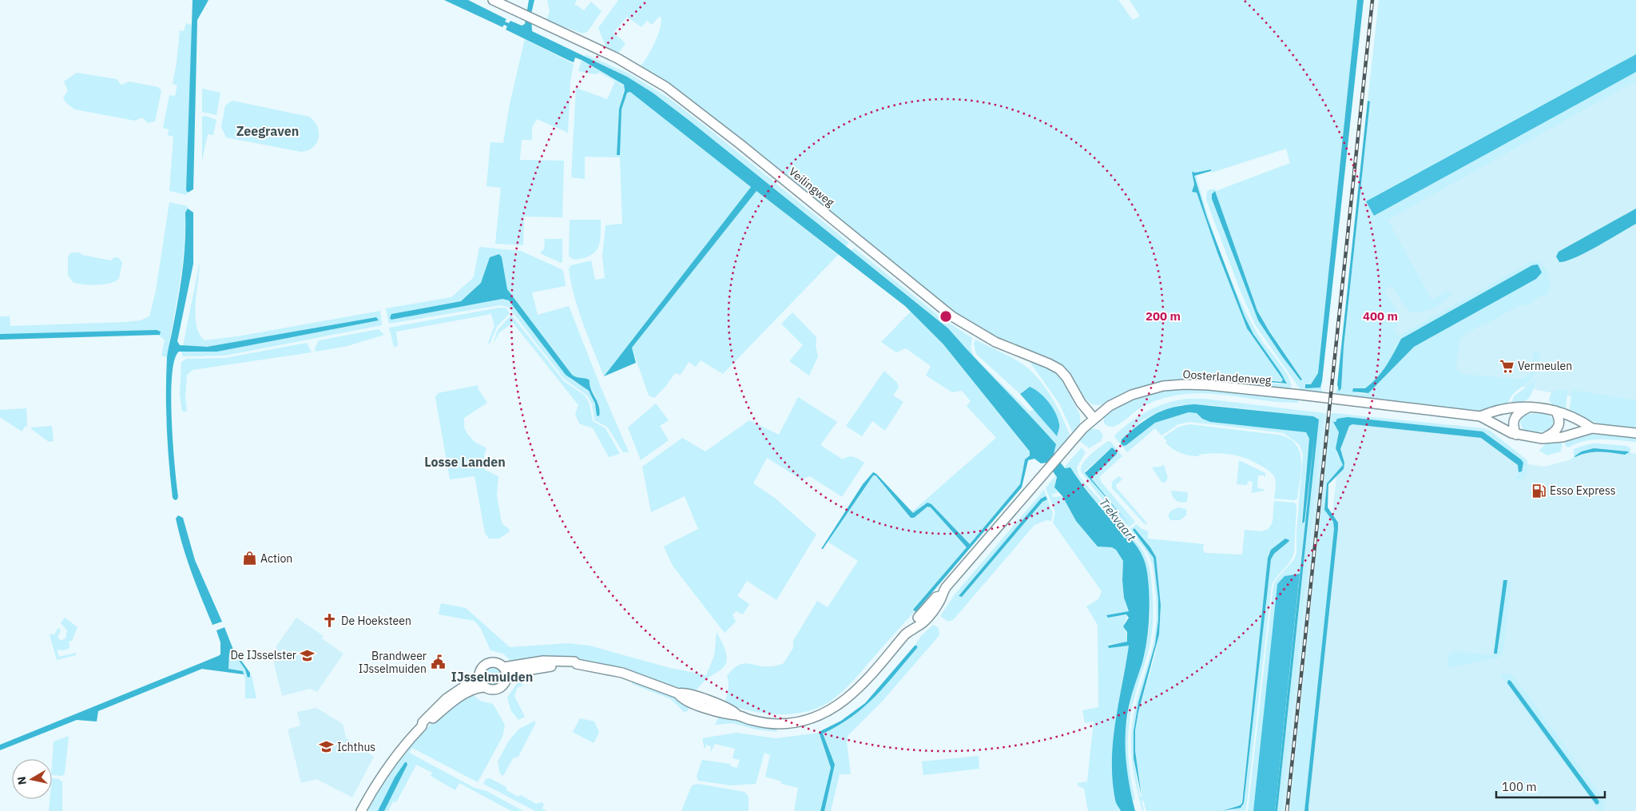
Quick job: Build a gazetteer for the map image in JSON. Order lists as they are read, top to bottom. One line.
{"streets":{"street":["Veilingweg","Oosterlandenweg"]},"crossings":[["Veilingweg","Oosterlandenweg"]],"districts":["Zeegraven","Losse Landen","IJsselmuiden"],"water":["Trekvaart"],"places":{"supermarket":["Vermeulen"],"fuel station":["Esso Express"],"shop":["Action"],"church":["De Hoeksteen"],"school or university":["De IJsselster","Ichthus"],"public building":["Brandweer IJsselmuiden"]},"scale_bar":"100 m","north":"left","rings":["200 m","400 m"]}
